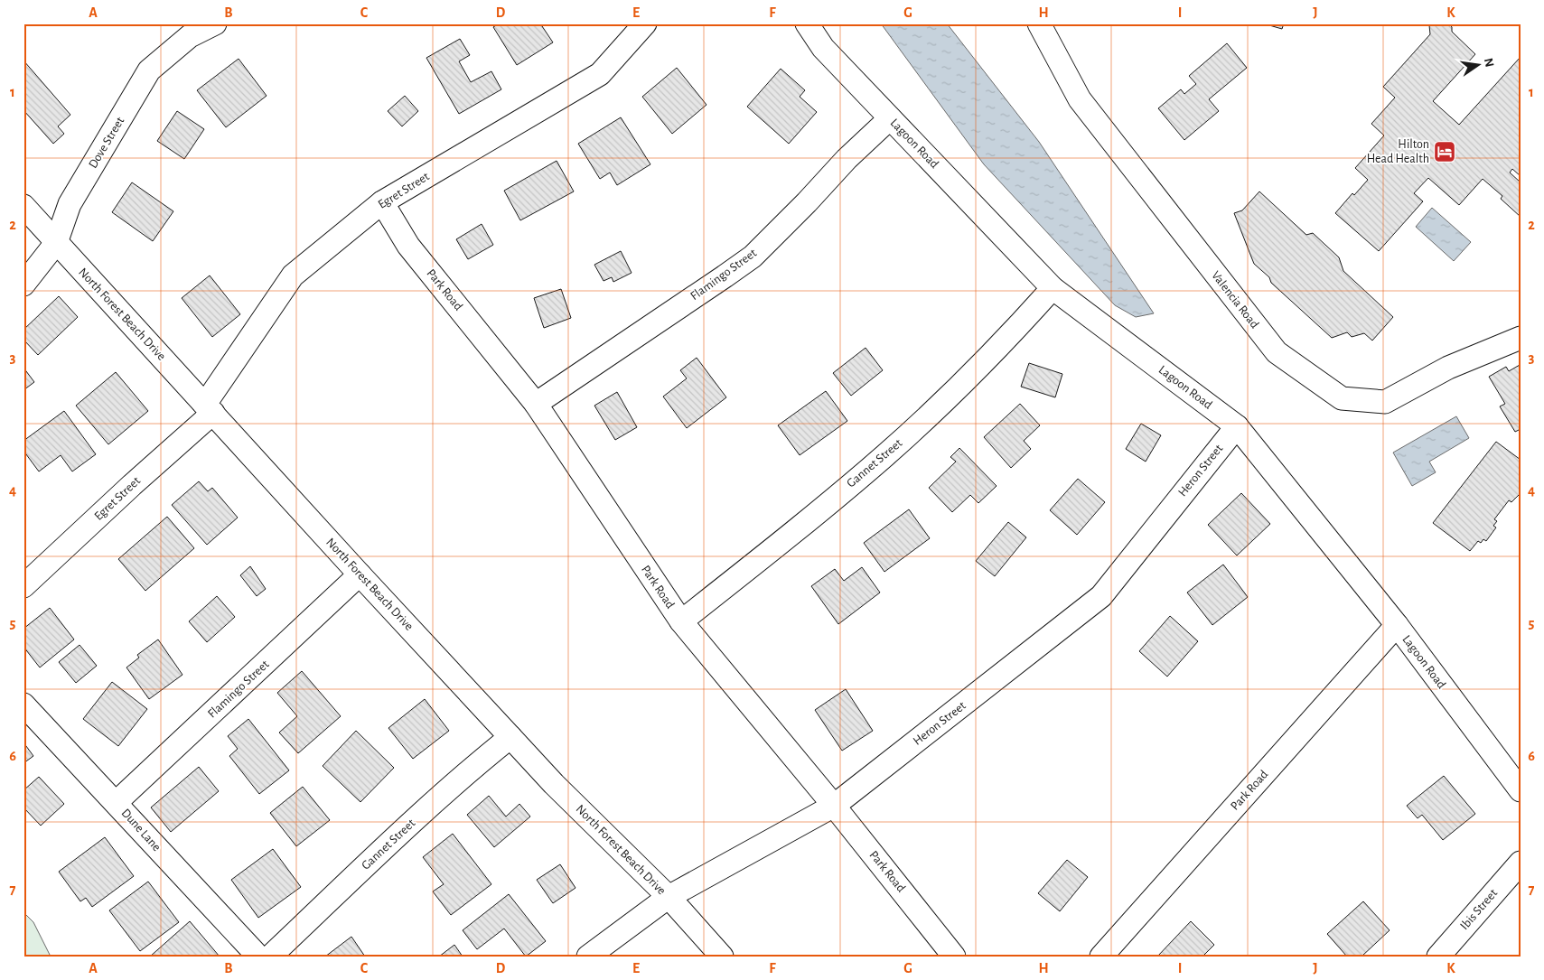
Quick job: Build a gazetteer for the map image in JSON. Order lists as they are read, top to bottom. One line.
{"streets":{"street":["Dove Street","Lagoon Road","Egret Street","Flamingo Street","Park Road","Valencia Road","North Forest Beach Drive","Gannet Street","Heron Street","Dune Lane","Ibis Street"]},"crossings":[["Dove Street","North Forest Beach Drive"],["Lagoon Road","Flamingo Street"],["Lagoon Road","Park Road"],["Lagoon Road","Gannet Street"],["Lagoon Road","Heron Street"],["Egret Street","Park Road"],["Egret Street","North Forest Beach Drive"],["Flamingo Street","Park Road"],["Flamingo Street","North Forest Beach Drive"],["Flamingo Street","Dune Lane"],["Park Road","Gannet Street"],["Park Road","Heron Street"],["North Forest Beach Drive","Gannet Street"],["North Forest Beach Drive","Heron Street"]],"places":{"hotel":["Hilton Head Health"]},"north":"right","grid":{"columns":["A","B","C","D","E","F","G","H","I","J","K"],"rows":["1","2","3","4","5","6","7"]}}
